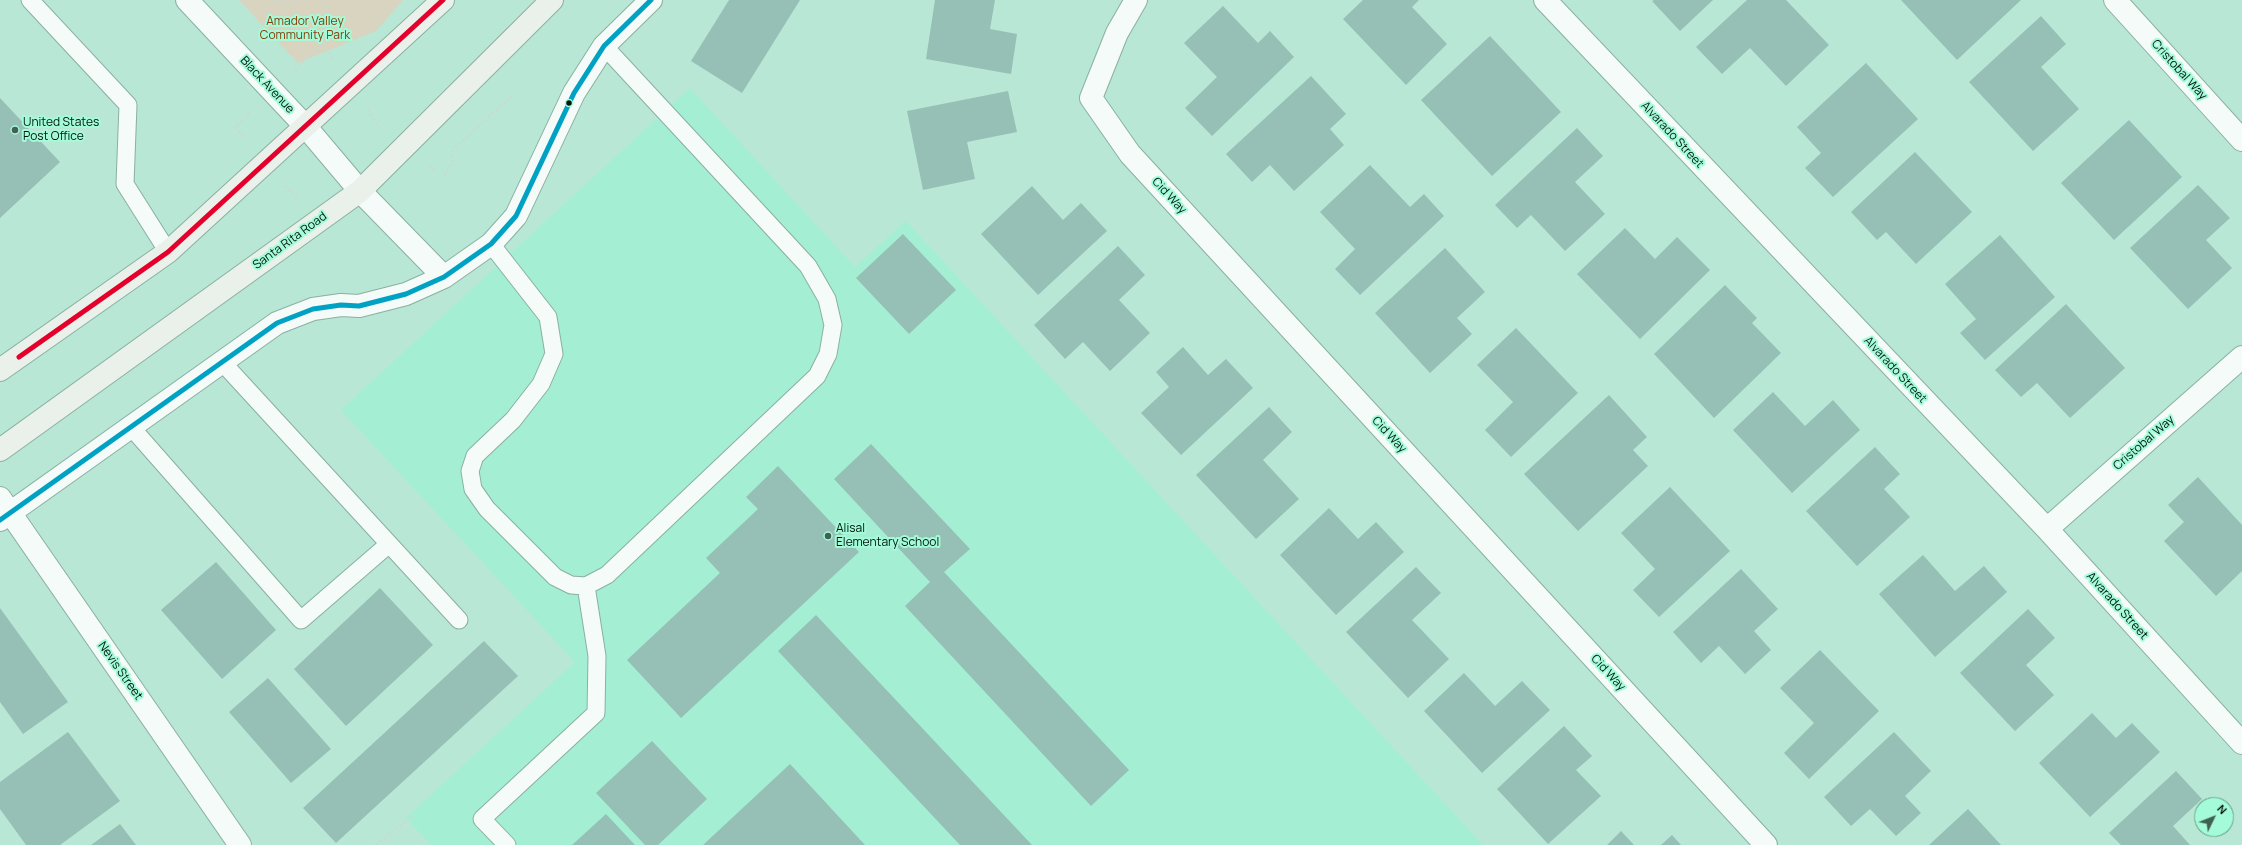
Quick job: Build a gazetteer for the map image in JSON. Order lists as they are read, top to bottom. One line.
{"streets":{"main road":["Santa Rita Road"],"street":["Cristobal Way","Black Avenue","Alvarado Street","Cid Way","Nevis Street"]},"crossings":[["Cristobal Way","Alvarado Street"],["Black Avenue","Santa Rita Road"]],"parks":["Amador Valley Community Park"],"places":["United States Post Office","Alisal Elementary School"],"north":"top right"}
